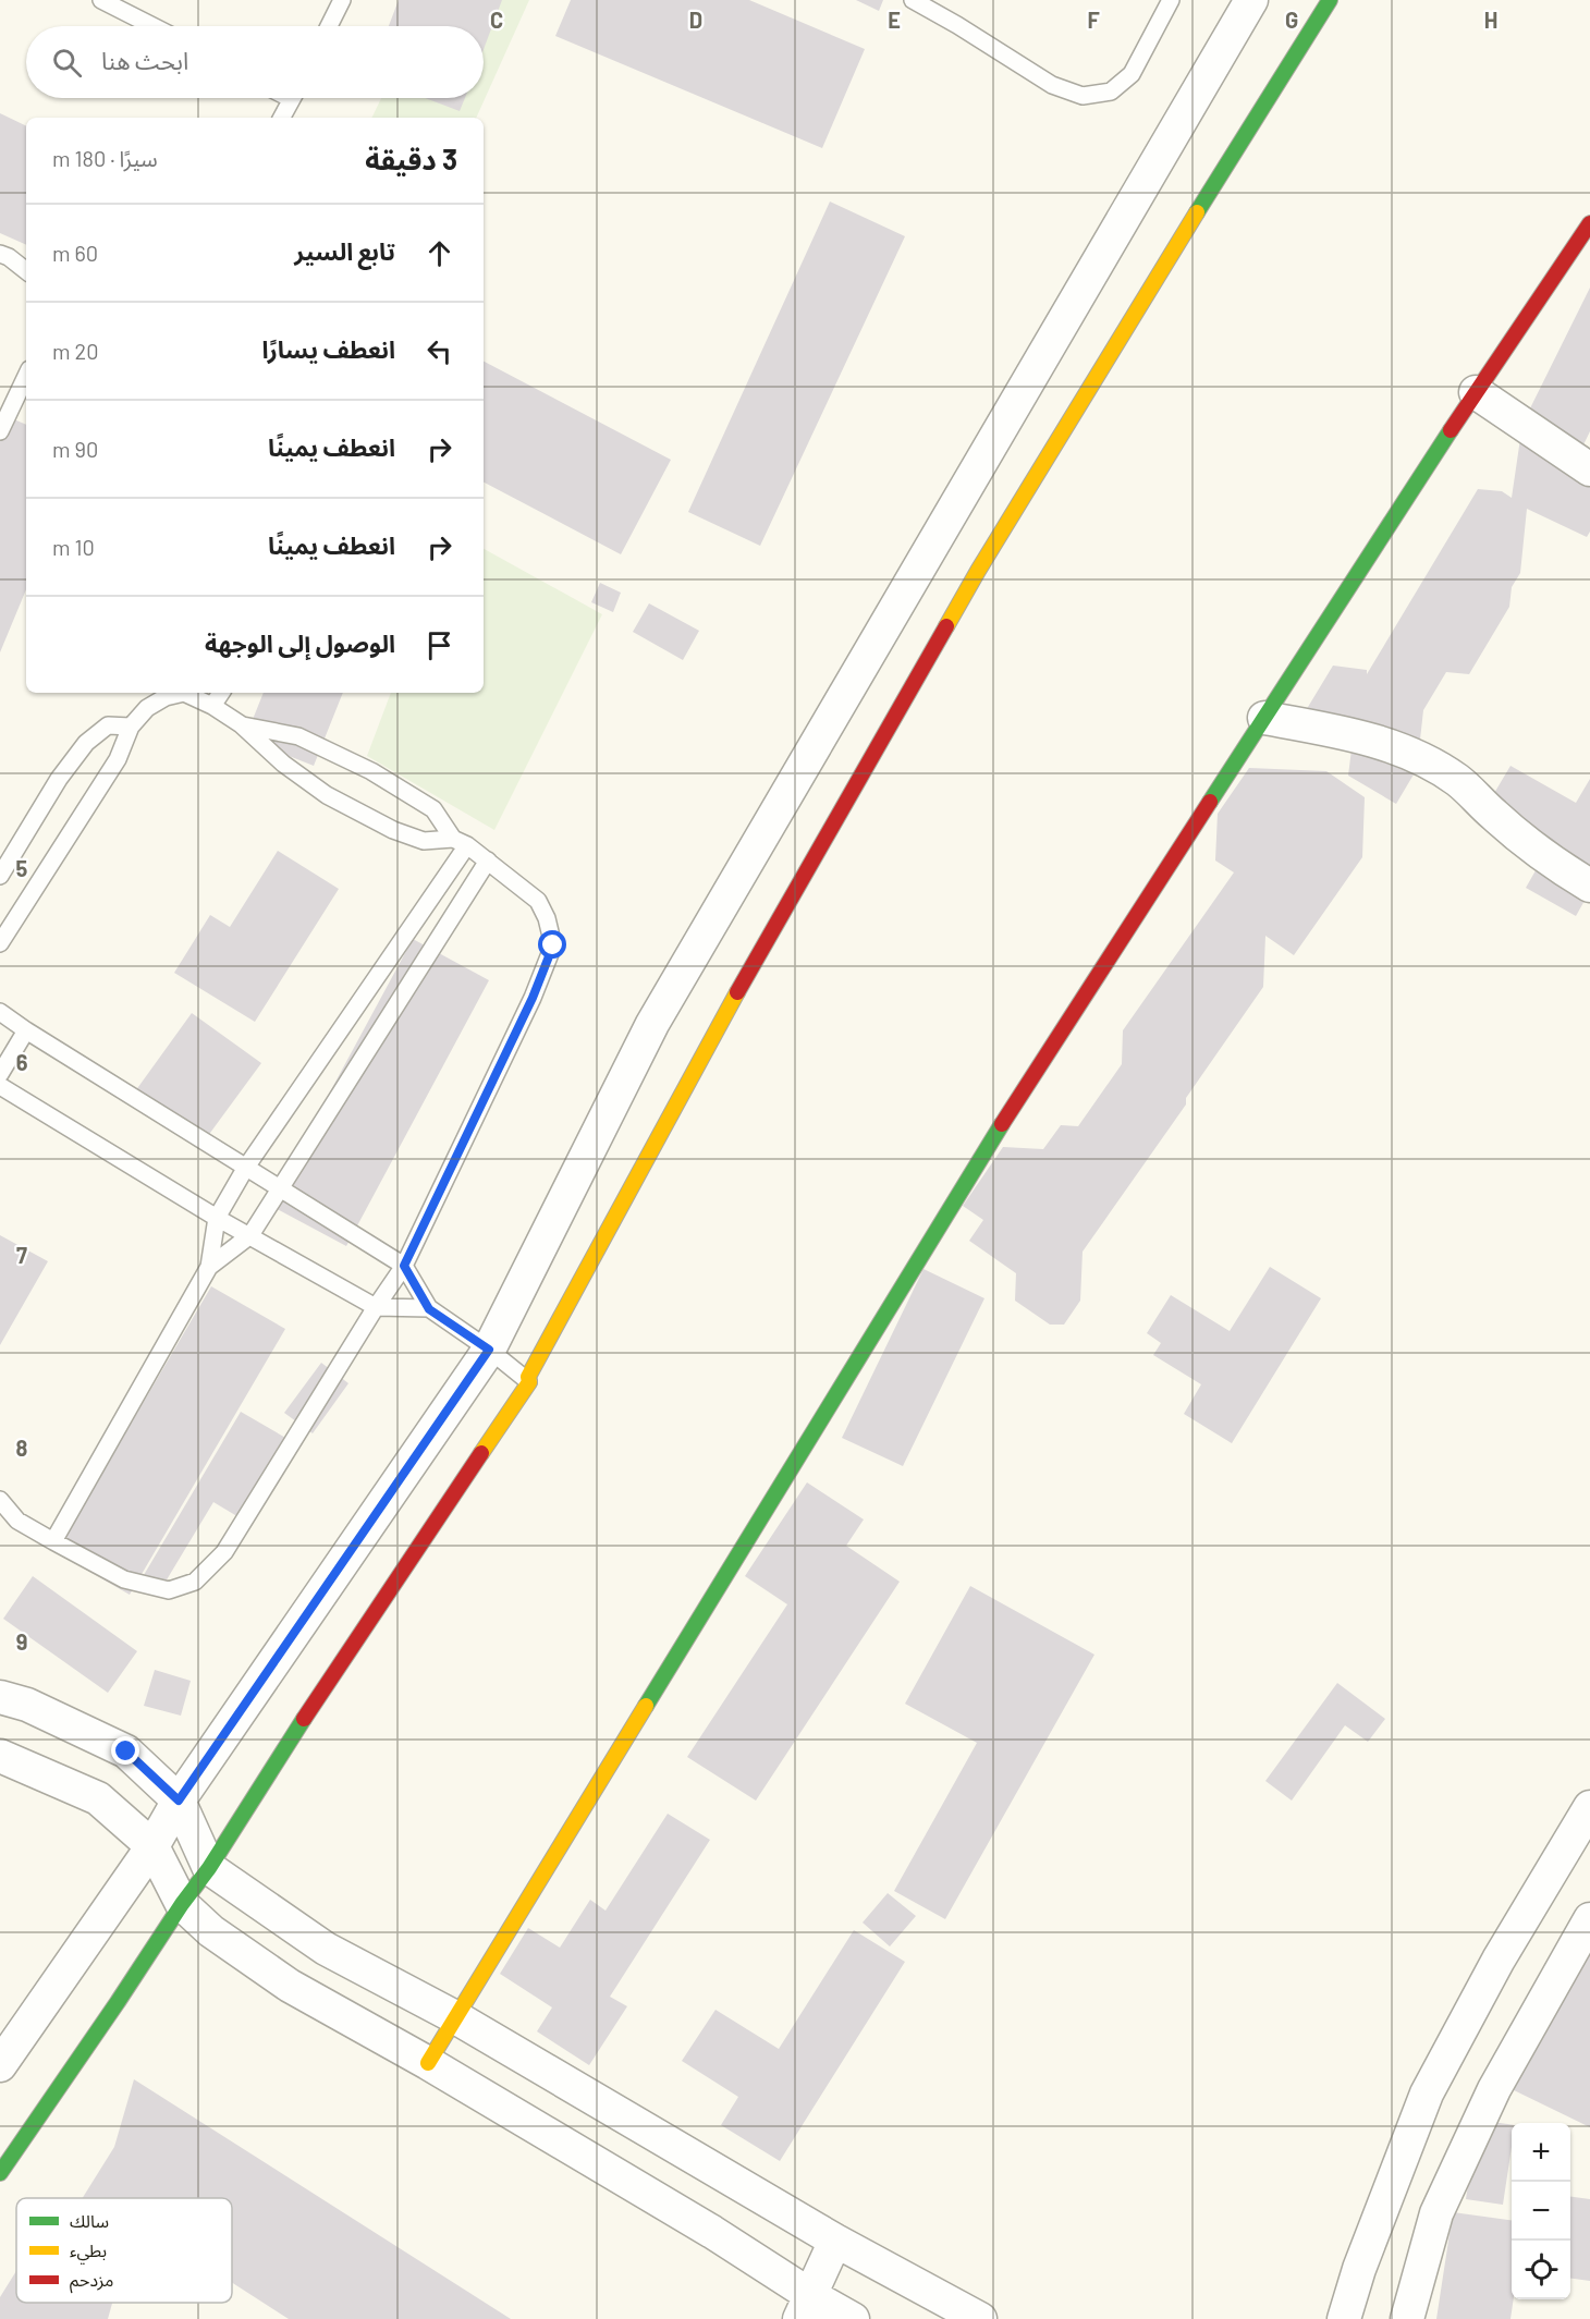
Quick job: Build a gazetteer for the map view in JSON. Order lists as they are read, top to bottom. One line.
{"legend":["سالك","بطيء","مزدحم"],"page":{"search":"ابحث هنا","heading":["3 دقيقة","سيرًا · 180 m"],"list":[["تابع السير","60 m"],["انعطف يسارًا","20 m"],["انعطف يمينًا","90 m"],["انعطف يمينًا","10 m"],"الوصول إلى الوجهة"],"map_buttons":["+","−"]},"grid":{"columns":["C","D","E","F","G","H"],"rows":["5","6","7","8","9"]}}
